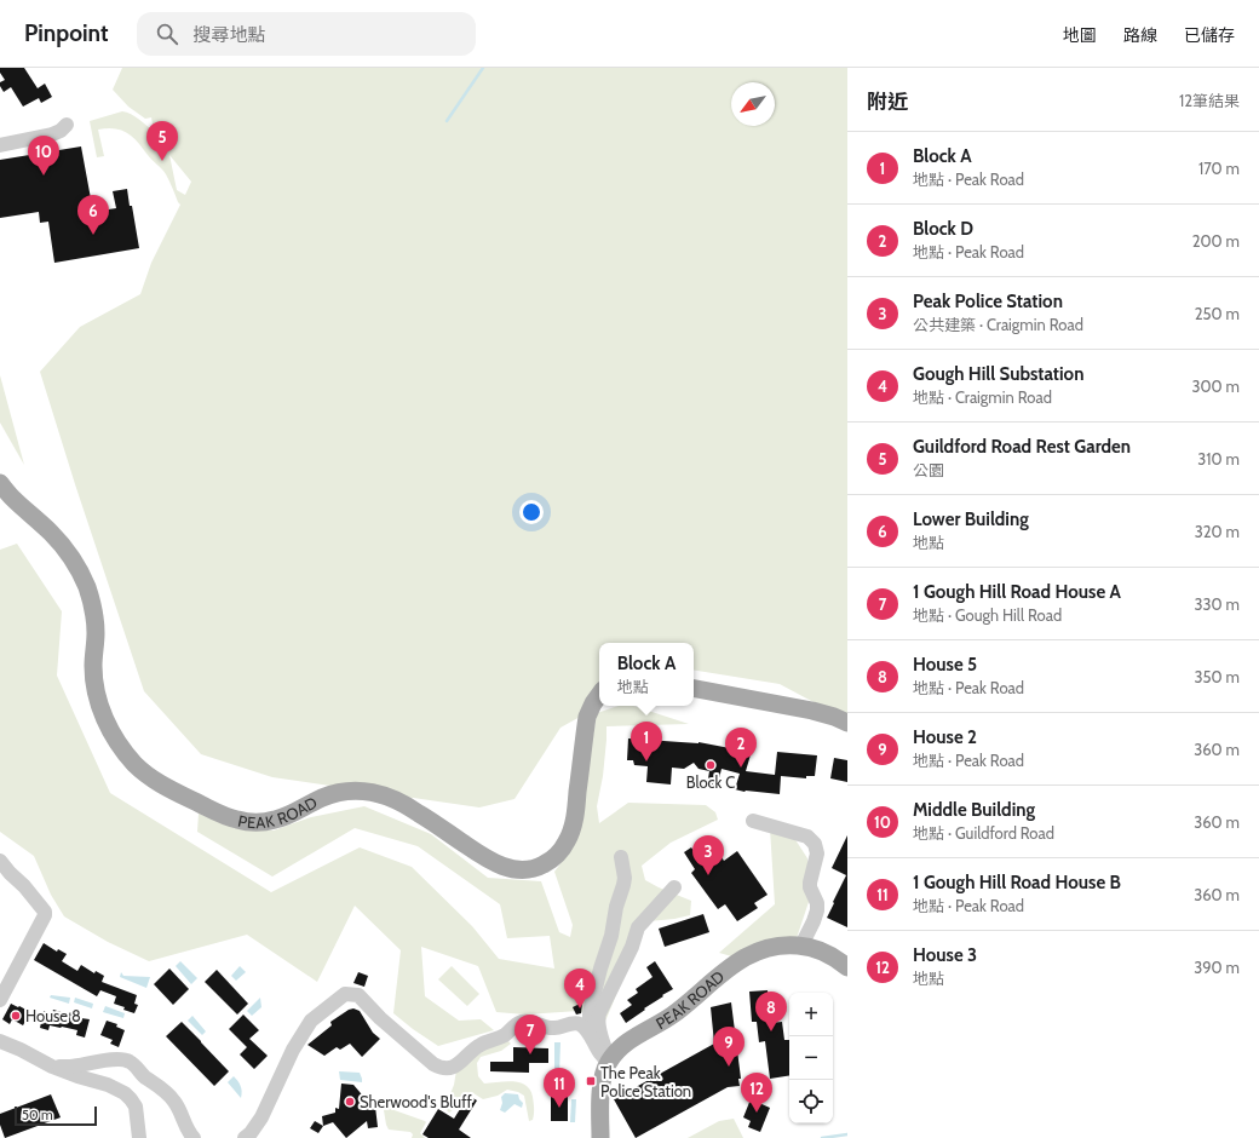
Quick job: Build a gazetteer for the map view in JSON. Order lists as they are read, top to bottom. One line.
{"streets":{"main road":["PEAK ROAD"]},"places":{"other":["Block C","House 8","Sherwood's Bluff"],"transit":["The Peak Police Station"]},"scale_bar":"50 m","north":"bottom left","page":{"header":"Pinpoint","search":"搜尋地點","nav":["地圖","路線","已儲存"],"heading":["附近","12筆結果"],"pins":["5","10","6","1","2","3","4","8","7","9","11","12"],"list":[{"mark":"1","name":"Block A","note":"地點 · Peak Road","value":"170 m"},{"mark":"2","name":"Block D","note":"地點 · Peak Road","value":"200 m"},{"mark":"3","name":"Peak Police Station","note":"公共建築 · Craigmin Road","value":"250 m"},{"mark":"4","name":"Gough Hill Substation","note":"地點 · Craigmin Road","value":"300 m"},{"mark":"5","name":"Guildford Road Rest Garden","note":"公園","value":"310 m"},{"mark":"6","name":"Lower Building","note":"地點","value":"320 m"},{"mark":"7","name":"1 Gough Hill Road House A","note":"地點 · Gough Hill Road","value":"330 m"},{"mark":"8","name":"House 5","note":"地點 · Peak Road","value":"350 m"},{"mark":"9","name":"House 2","note":"地點 · Peak Road","value":"360 m"},{"mark":"10","name":"Middle Building","note":"地點 · Guildford Road","value":"360 m"},{"mark":"11","name":"1 Gough Hill Road House B","note":"地點 · Peak Road","value":"360 m"},{"mark":"12","name":"House 3","note":"地點","value":"390 m"}],"popup":["Block A","地點"],"map_buttons":["+","−"],"scale":"50 m"}}
